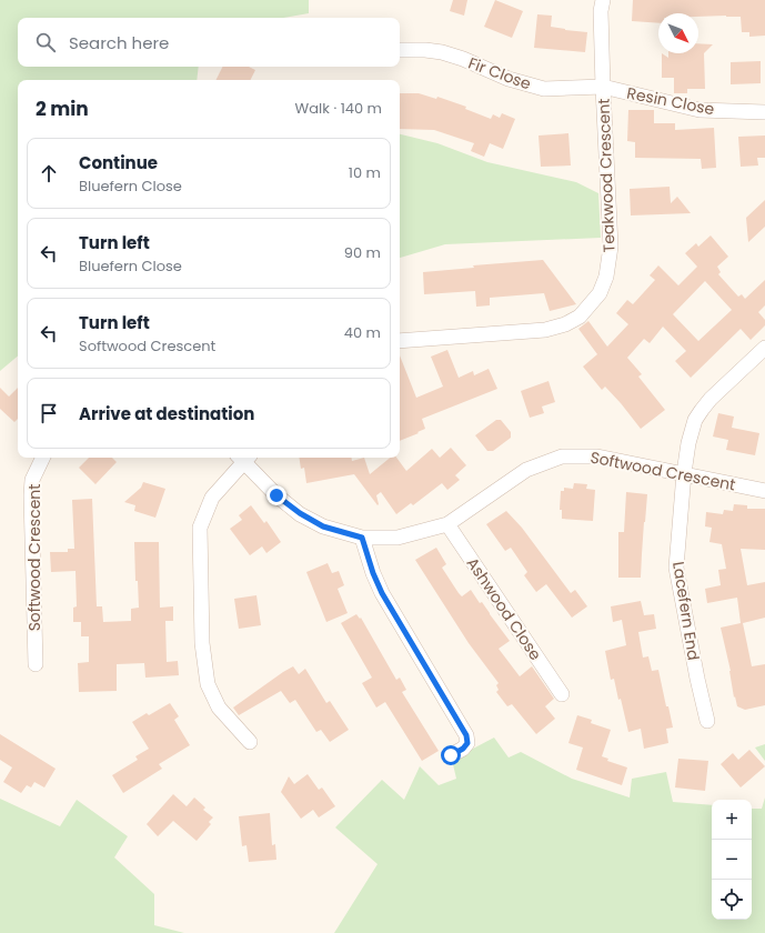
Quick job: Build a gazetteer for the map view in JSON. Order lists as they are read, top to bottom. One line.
{"streets":{"street":["Fir Close","Resin Close","Teakwood Crescent","Softwood Crescent","Ashwood Close","Lacefern End"]},"crossings":[["Fir Close","Resin Close"],["Fir Close","Teakwood Crescent"],["Resin Close","Teakwood Crescent"],["Softwood Crescent","Ashwood Close"],["Softwood Crescent","Lacefern End"]],"north":"bottom right","page":{"search":"Search here","heading":["2 min","Walk · 140 m"],"list":[["Continue","Bluefern Close","10 m"],["Turn left","Bluefern Close","90 m"],["Turn left","Softwood Crescent","40 m"],"Arrive at destination"],"map_buttons":["+","−"]}}
